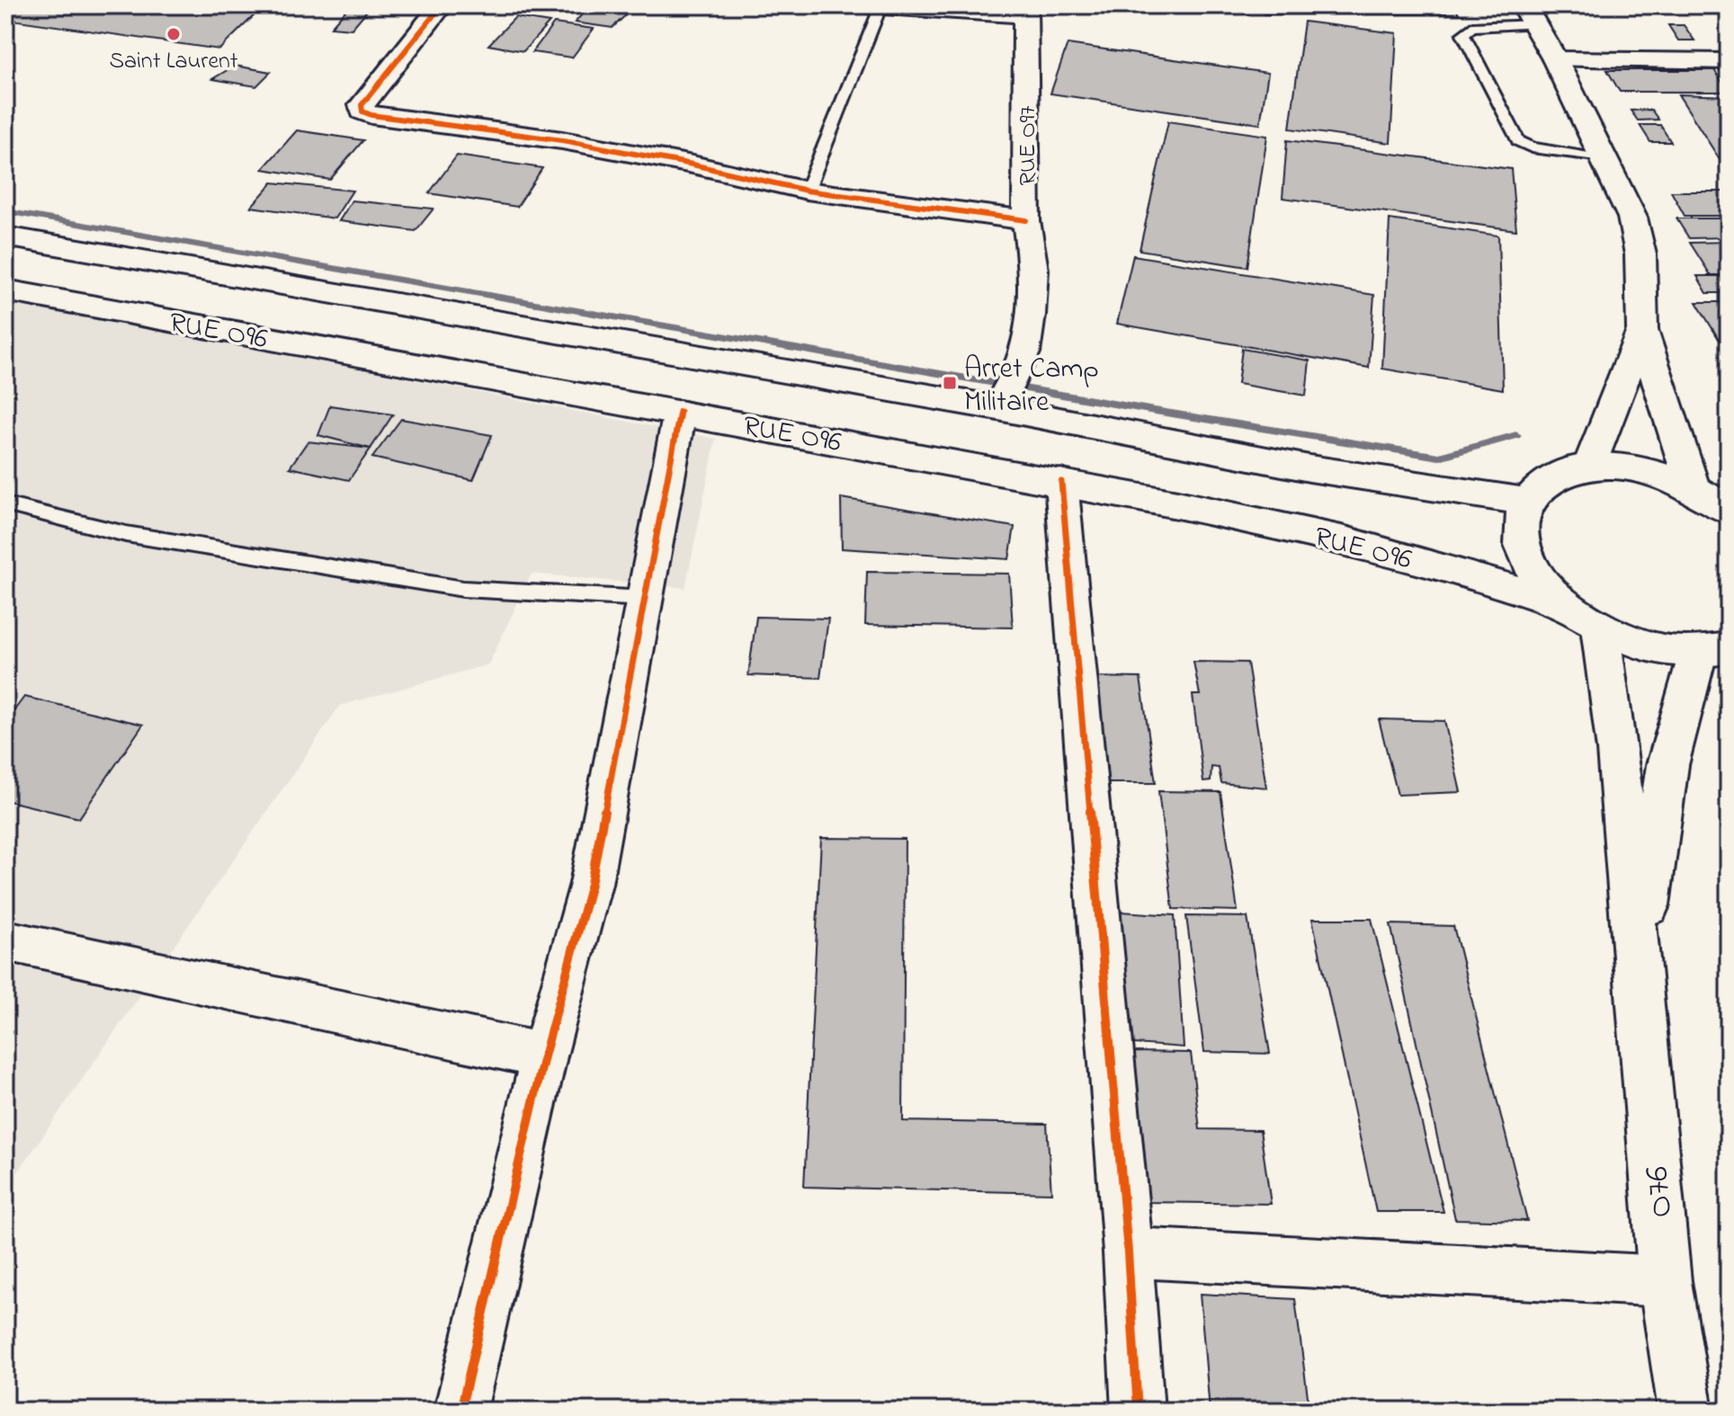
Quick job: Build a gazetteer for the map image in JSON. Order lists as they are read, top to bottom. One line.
{"streets":{"main road":["RUE O96","O76"],"street":["RUE O97"]},"crossings":[["RUE O97","RUE O96"]],"places":{"other":["Saint Laurent"],"transit":["Arret Camp Militaire"]}}
